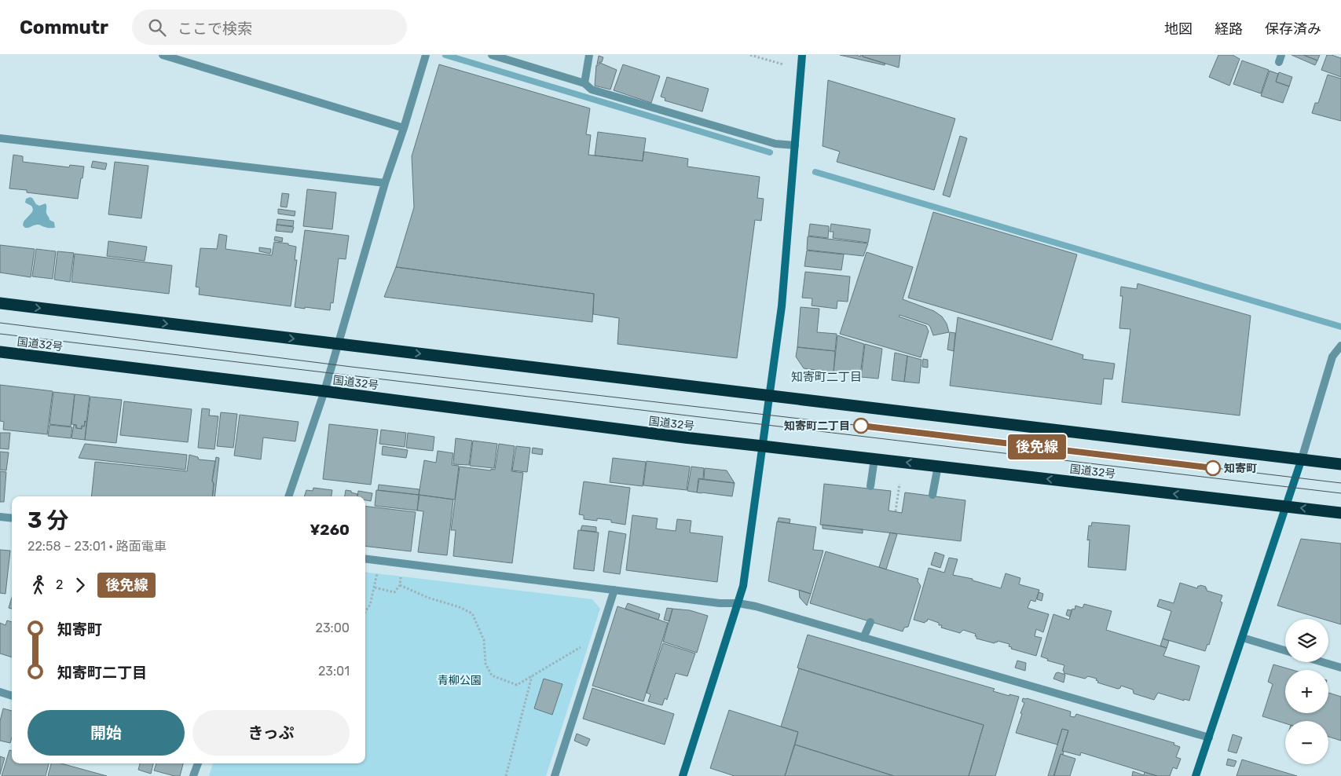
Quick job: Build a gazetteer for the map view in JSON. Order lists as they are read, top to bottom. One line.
{"streets":{"highway":["国道32号"]},"districts":["知寄町二丁目"],"parks":["青柳公園"],"places":["知寄町二丁目","知寄町"],"lines":["tram line 後免線"],"page":{"header":"Commutr","search":"ここで検索","nav":["地図","経路","保存済み"],"on_map":"後免線","heading":["3 分","22:58 – 23:01 · 路面電車","¥260"],"legs":["2","後免線"],"list":[{"name":"知寄町","value":"23:00"},{"name":"知寄町二丁目","value":"23:01"}],"map_buttons":["+","−"],"buttons":["開始","きっぷ"]}}
